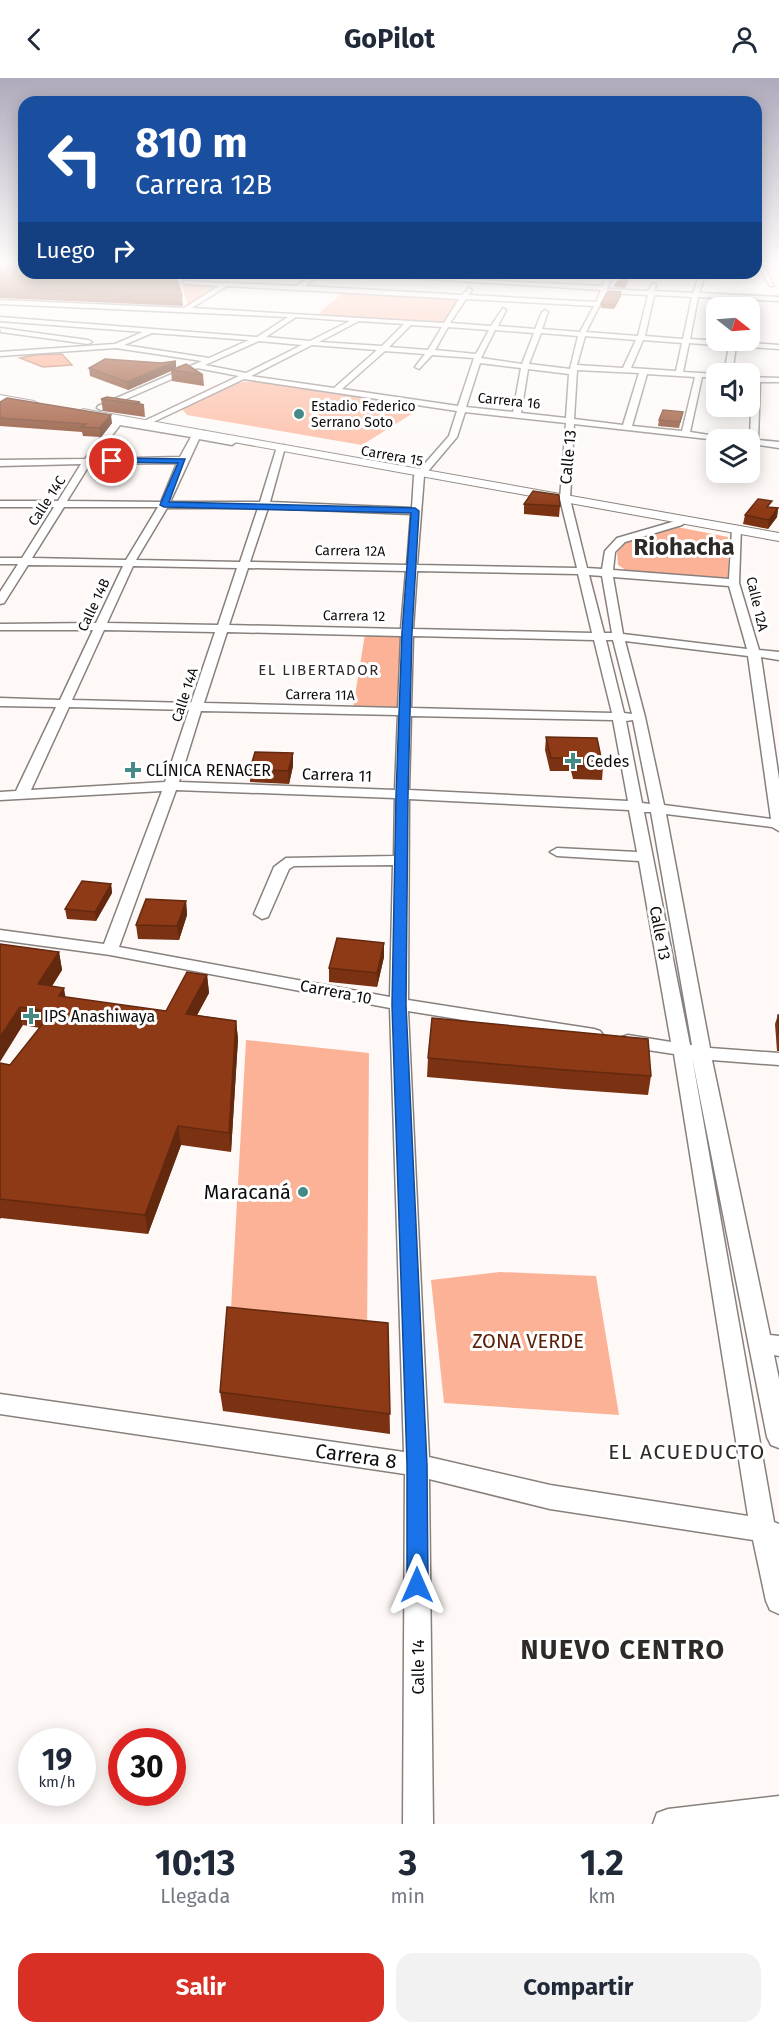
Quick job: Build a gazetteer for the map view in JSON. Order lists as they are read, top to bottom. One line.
{"streets":{"main road":["Carrera 15"],"street":["Carrera 16","Calle 13","Calle 14C","Carrera 12A","Calle 12A","Calle 14B","Carrera 12","Calle 14A","Carrera 11A","Carrera 11","Carrera 10","Carrera 8","Calle 14"]},"crossings":[["Carrera 16","Calle 13"],["Carrera 15","Calle 13"],["Carrera 15","Calle 14C"],["Carrera 15","Calle 12A"],["Carrera 15","Calle 14B"],["Carrera 15","Calle 14A"],["Carrera 15","Calle 14"],["Calle 13","Carrera 12A"],["Calle 13","Carrera 12"],["Calle 13","Carrera 11A"],["Calle 13","Carrera 11"],["Calle 13","Carrera 10"],["Calle 13","Carrera 8"],["Calle 14C","Carrera 12A"],["Carrera 12A","Calle 12A"],["Carrera 12A","Calle 14B"],["Carrera 12A","Calle 14A"],["Carrera 12A","Calle 14"],["Calle 12A","Carrera 12"],["Calle 12A","Carrera 11"],["Calle 14B","Carrera 12"],["Calle 14B","Carrera 11A"],["Calle 14B","Carrera 11"],["Carrera 12","Calle 14A"],["Carrera 12","Calle 14"],["Calle 14A","Carrera 11A"],["Calle 14A","Carrera 11"],["Calle 14A","Carrera 10"],["Carrera 11A","Calle 14"],["Carrera 11","Calle 14"],["Carrera 10","Calle 14"],["Carrera 8","Calle 14"]],"districts":["Riohacha","EL LIBERTADOR","EL ACUEDUCTO","NUEVO CENTRO"],"parks":["ZONA VERDE"],"places":{"other":["Estadio Federico Serrano Soto","Maracaná"],"health":["Cedes","CLÍNICA RENACER","IPS Anashiwaya"]},"north":"right","page":{"header":"GoPilot","turn":["810 m","Carrera 12B"],"then":"Luego","speed":"19 km/h","limit":"30","eta":["10:13","Llegada","3","min","1.2","km"],"buttons":["Salir","Compartir"]}}
